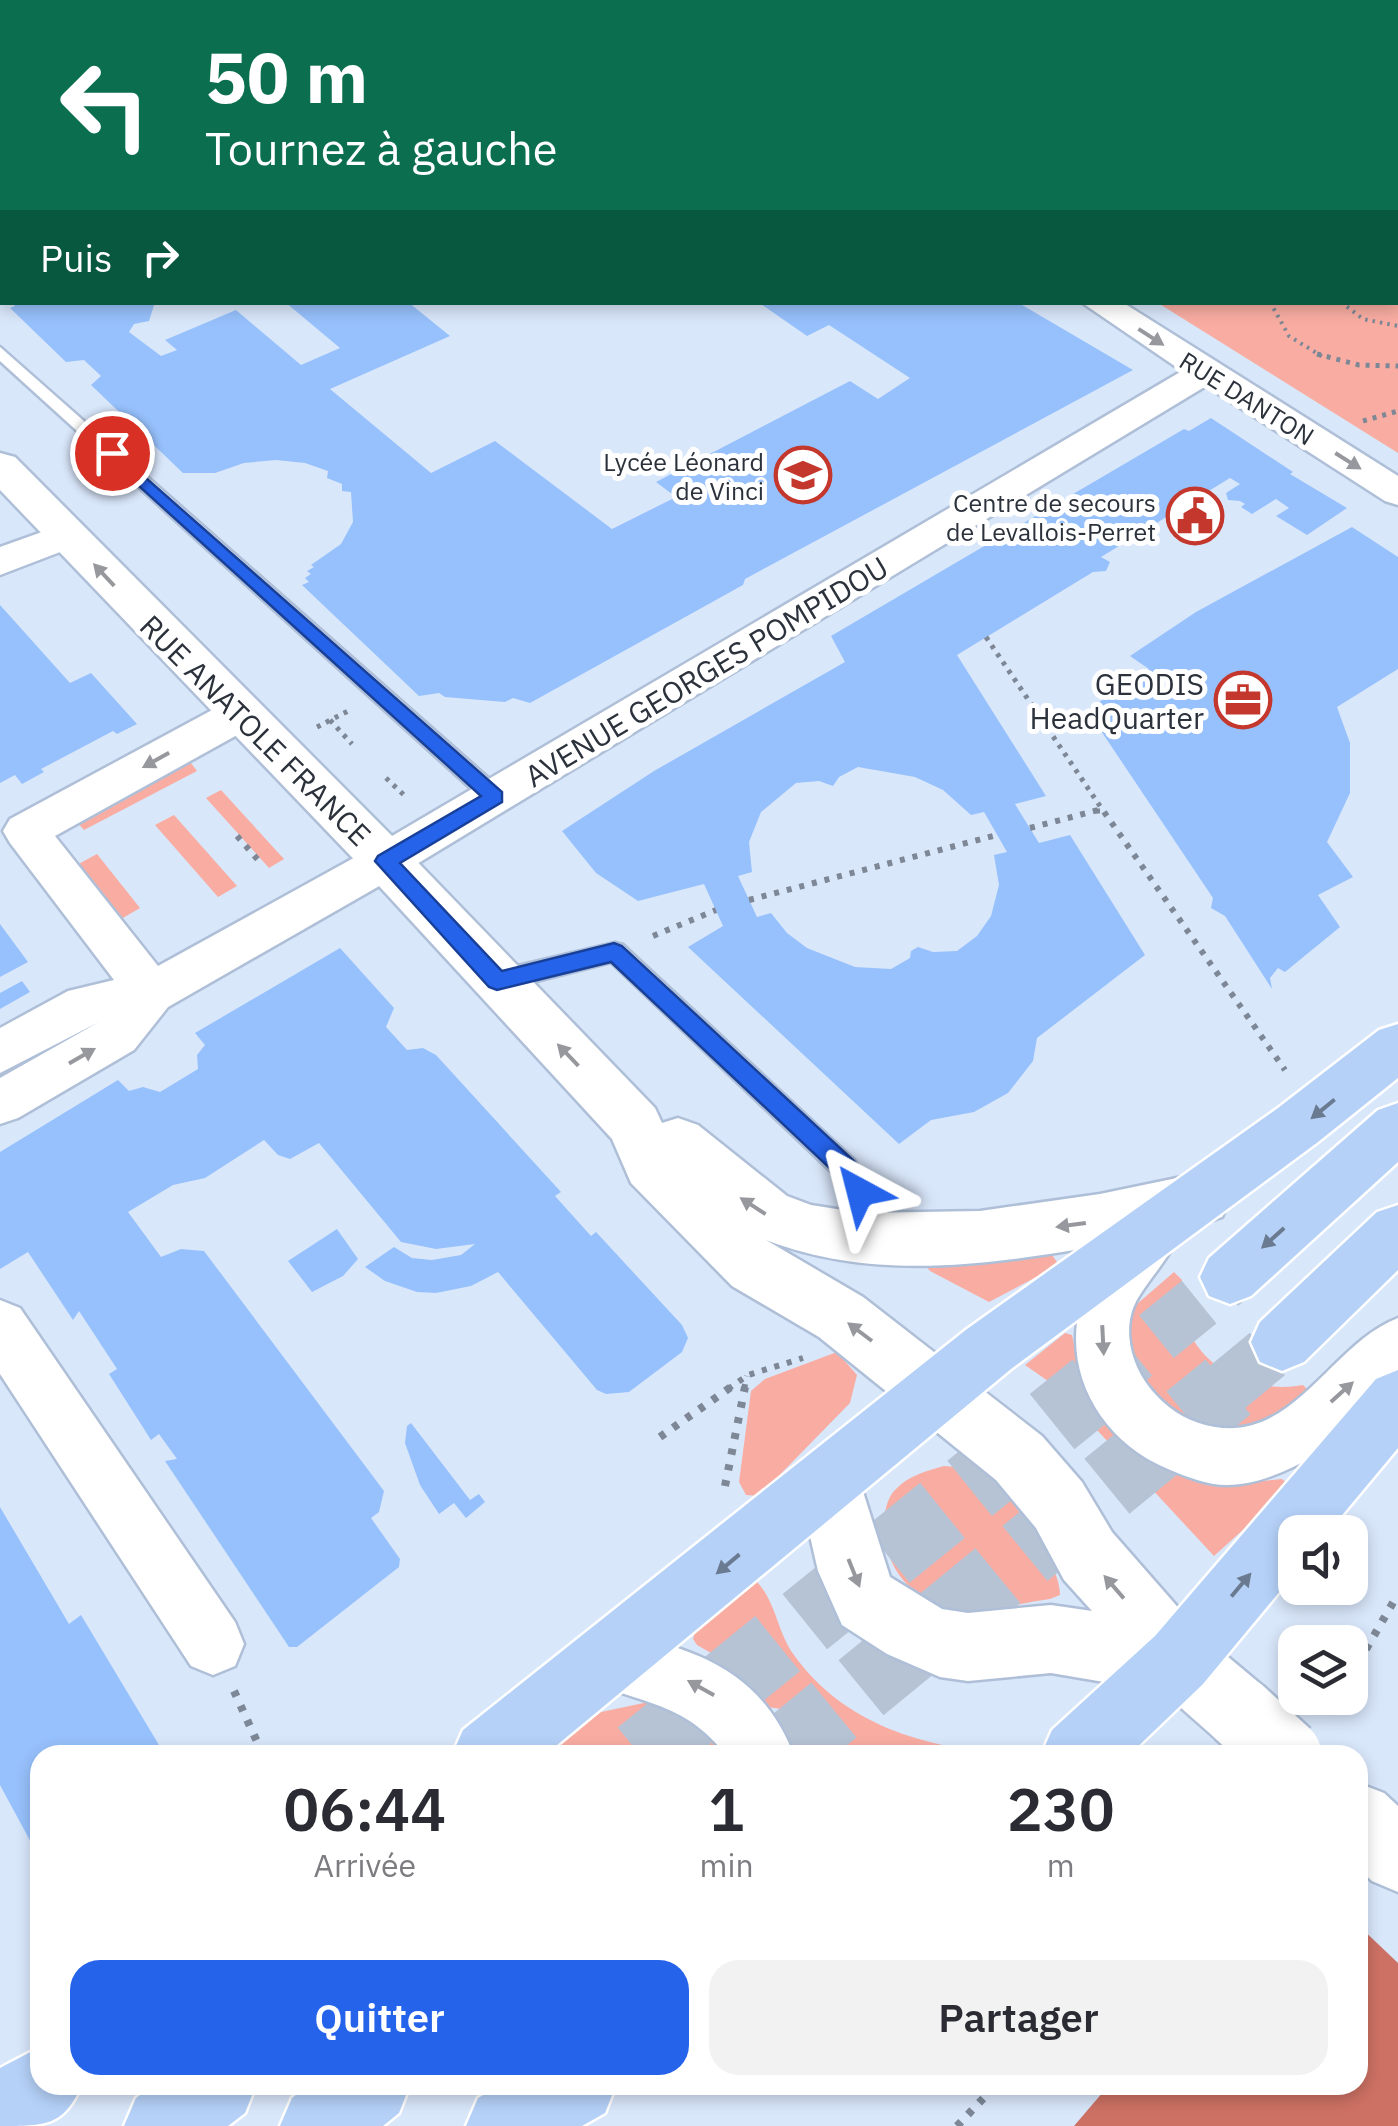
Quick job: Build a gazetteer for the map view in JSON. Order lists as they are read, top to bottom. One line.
{"streets":{"main road":["RUE ANATOLE FRANCE"],"street":["RUE DANTON","AVENUE GEORGES POMPIDOU"]},"crossings":[["RUE DANTON","AVENUE GEORGES POMPIDOU"],["AVENUE GEORGES POMPIDOU","RUE ANATOLE FRANCE"]],"one_way":["RUE DANTON","RUE ANATOLE FRANCE"],"places":{"school or university":["Lycée Léonard de Vinci"],"public building":["Centre de secours de Levallois-Perret"],"office":["GEODIS HeadQuarter"]},"page":{"turn":["50 m","Tournez à gauche"],"then":"Puis","eta":["06:44","Arrivée","1","min","230","m"],"buttons":["Quitter","Partager"]}}
